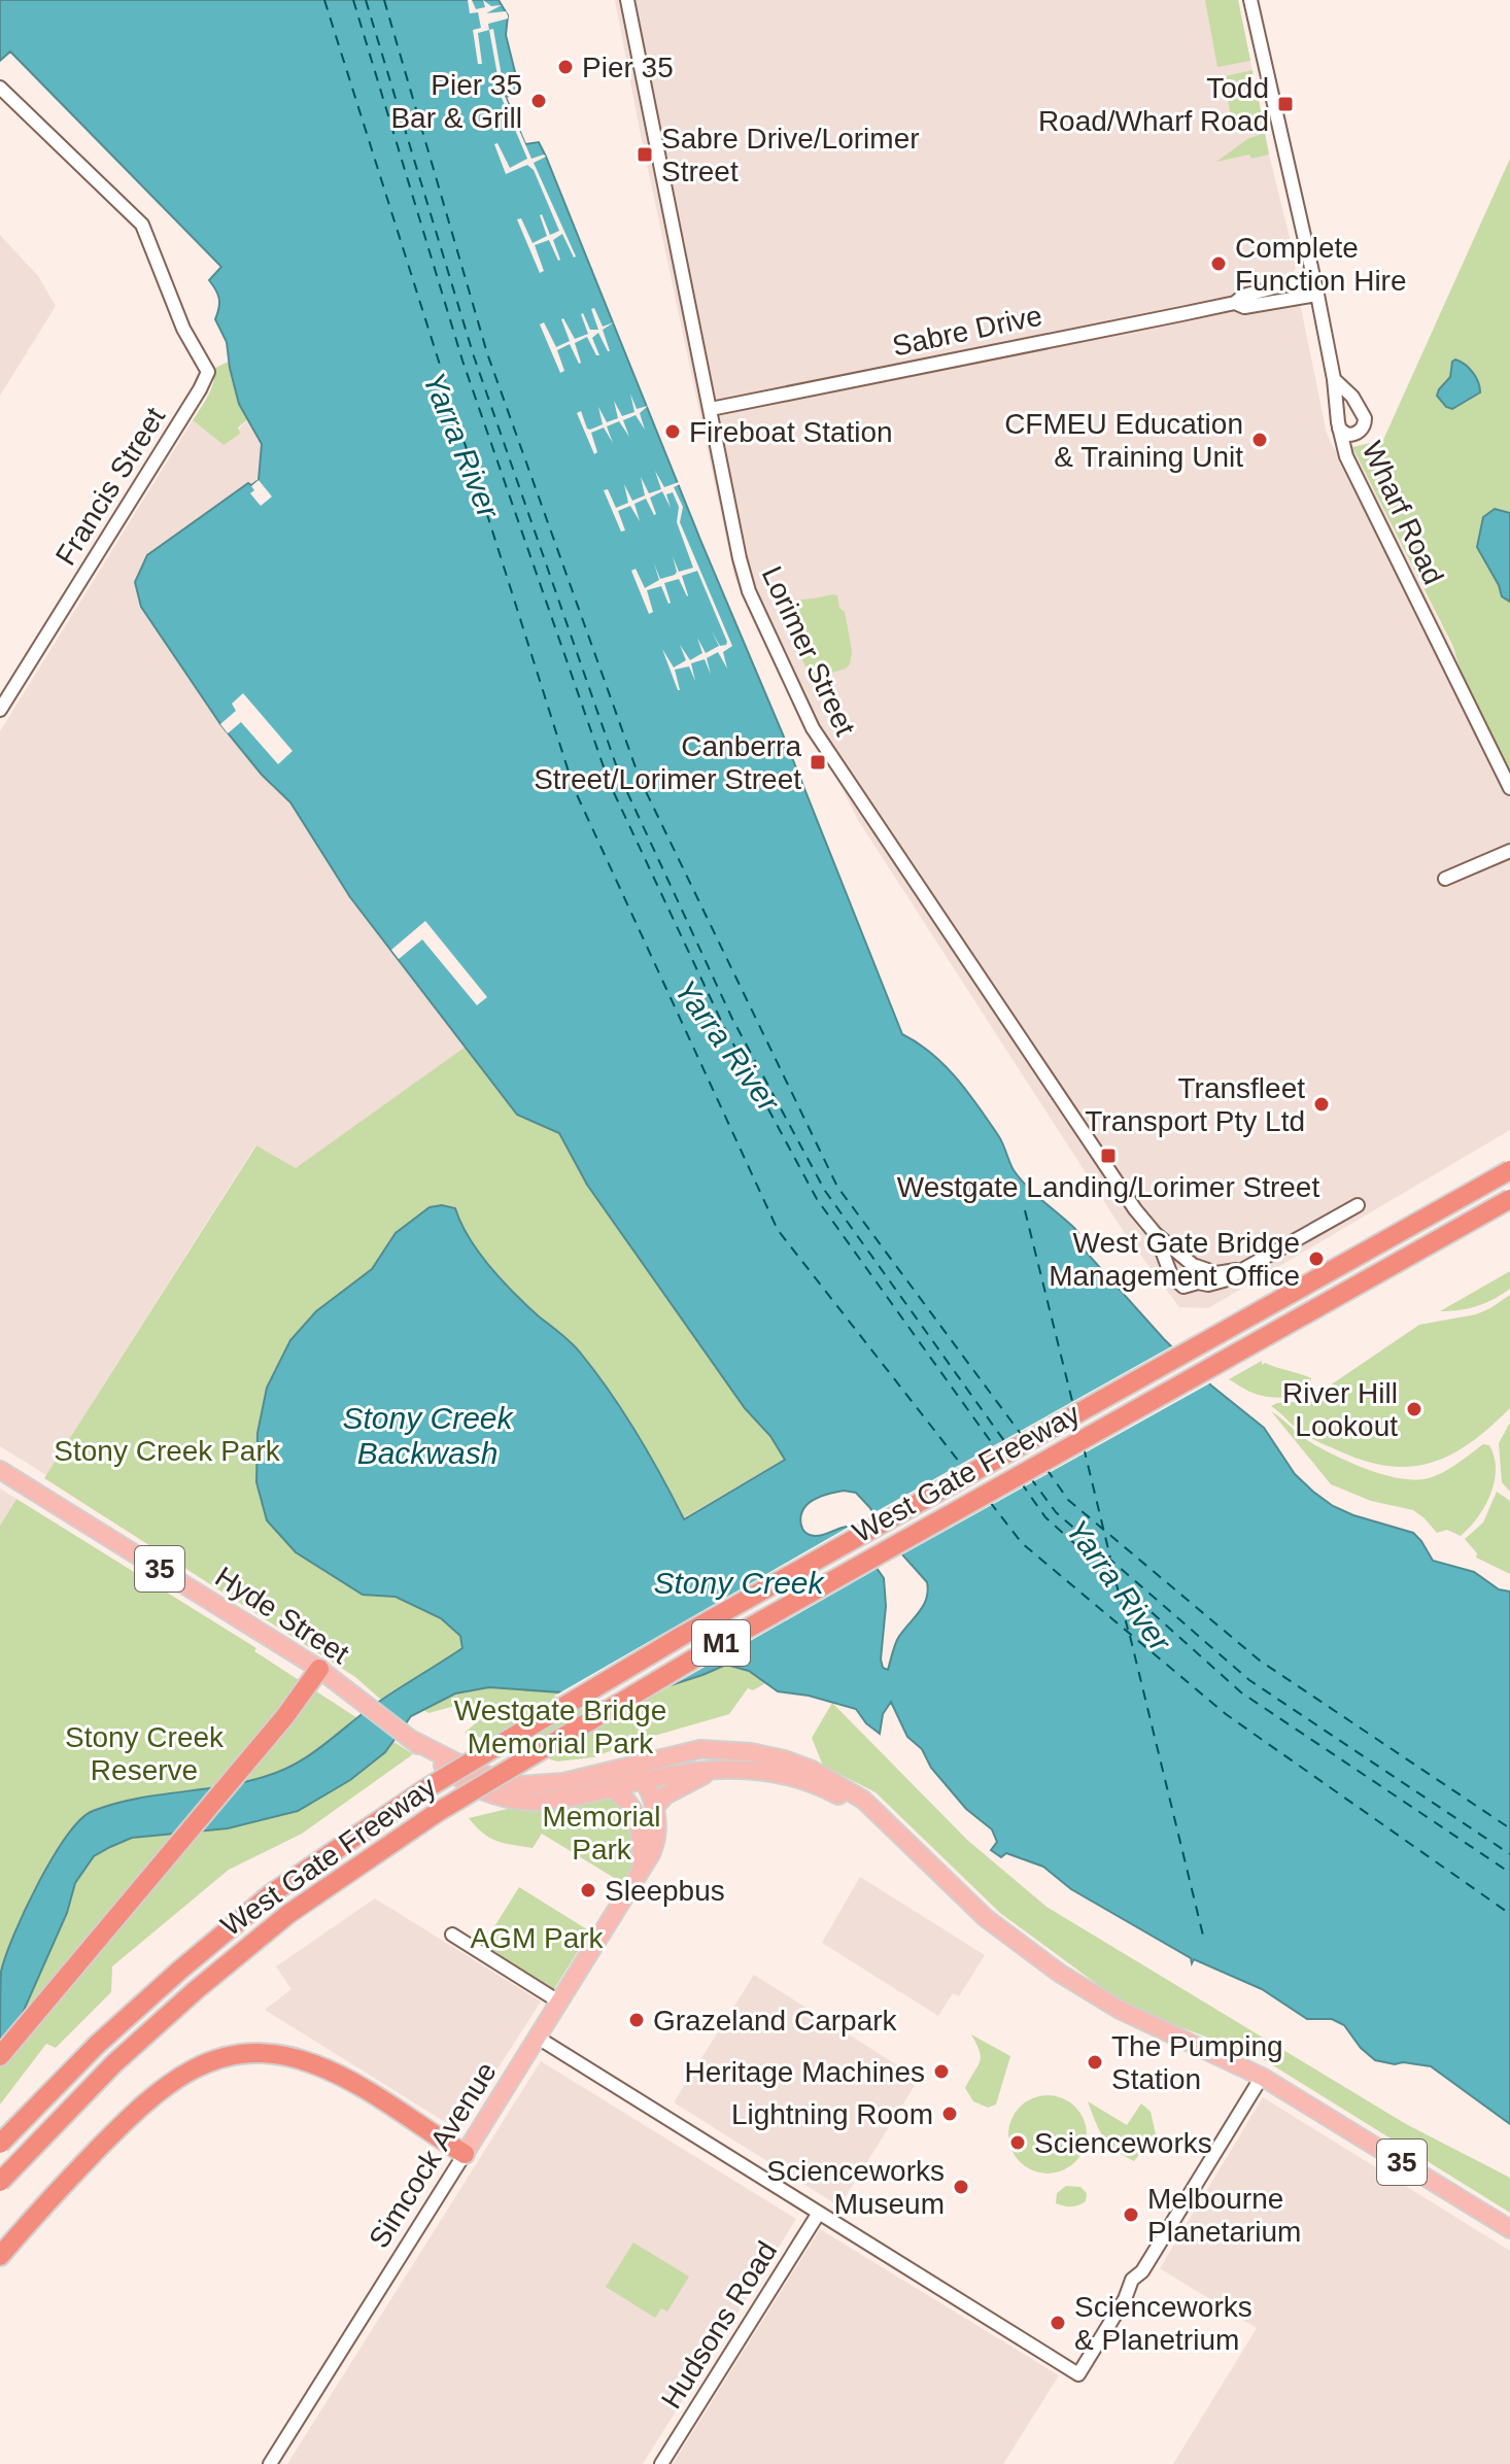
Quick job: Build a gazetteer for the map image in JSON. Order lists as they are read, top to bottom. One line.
{"streets":{"highway":["West Gate Freeway","M1"],"main road":["35","Hyde Street","Simcock Avenue"],"street":["Sabre Drive","Francis Street","Wharf Road","Lorimer Street","Hudsons Road"]},"crossings":[["Sabre Drive","Wharf Road"],["Sabre Drive","Lorimer Street"],["35","Hyde Street"],["35","Simcock Avenue"]],"water":["Yarra River","Stony Creek Backwash","Stony Creek"],"parks":["Stony Creek Park","Westgate Bridge Memorial Park","Stony Creek Reserve","Memorial Park","AGM Park"],"places":{"other":["Pier 35","Pier 35 Bar & Grill","Complete Function Hire","Fireboat Station","CFMEU Education & Training Unit","Transfleet Transport Pty Ltd","West Gate Bridge Management Office","River Hill Lookout","Sleepbus","Grazeland Carpark","The Pumping Station","Heritage Machines","Lightning Room","Scienceworks","Scienceworks Museum","Melbourne Planetarium","Scienceworks & Planetrium"],"transit":["Todd Road/Wharf Road","Sabre Drive/Lorimer Street","Canberra Street/Lorimer Street","Westgate Landing/Lorimer Street"]}}
